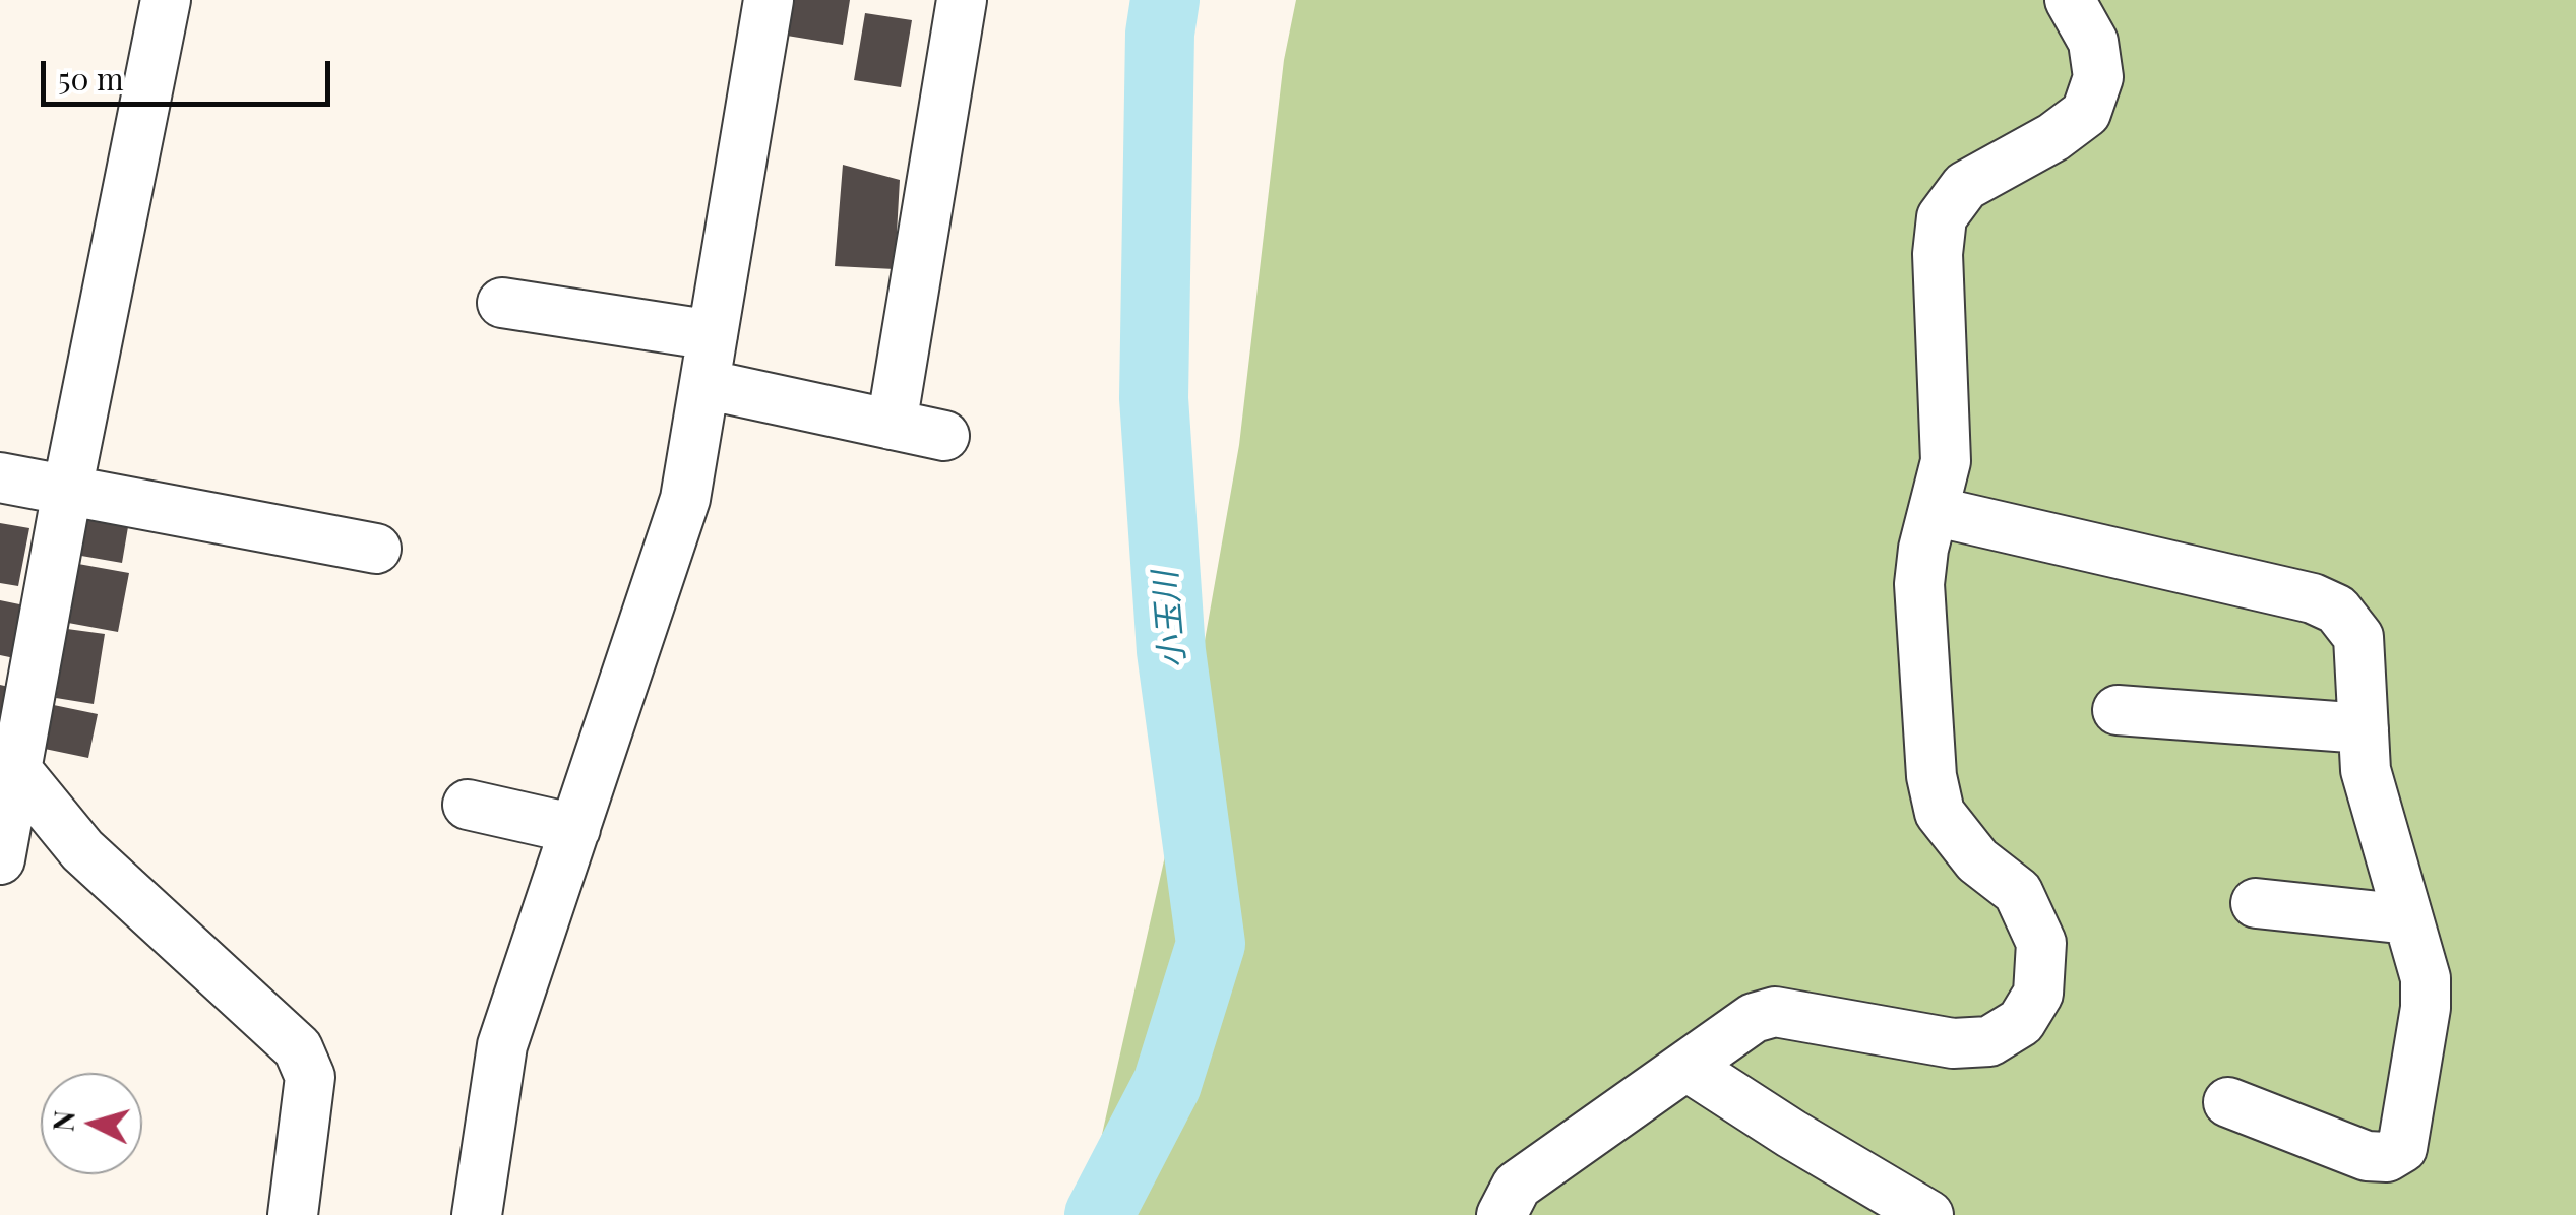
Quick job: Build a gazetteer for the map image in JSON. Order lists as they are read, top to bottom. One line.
{"water":["小玉川"],"scale_bar":"50 m","north":"left"}
